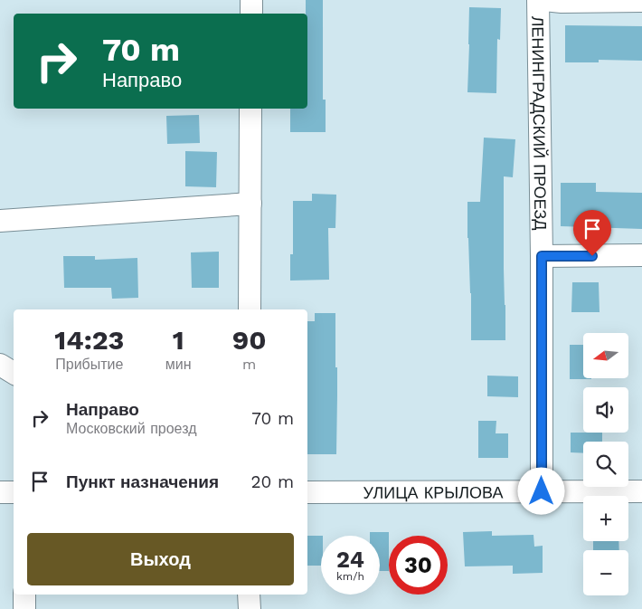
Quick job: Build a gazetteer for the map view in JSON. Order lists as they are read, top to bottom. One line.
{"streets":{"street":["ЛЕНИНГРАДСКИЙ ПРОЕЗД","УЛИЦА КРЫЛОВА"]},"crossings":[["ЛЕНИНГРАДСКИЙ ПРОЕЗД","УЛИЦА КРЫЛОВА"]],"north":"left","page":{"turn":["70 m","Направо"],"eta":["14:23","Прибытие","1","мин","90","m"],"map_buttons":["+","−"],"list":[{"name":"Направо","note":"Московский проезд","value":"70 m"},{"name":"Пункт назначения","value":"20 m"}],"buttons":"Выход","speed":"24 km/h","limit":"30"}}
